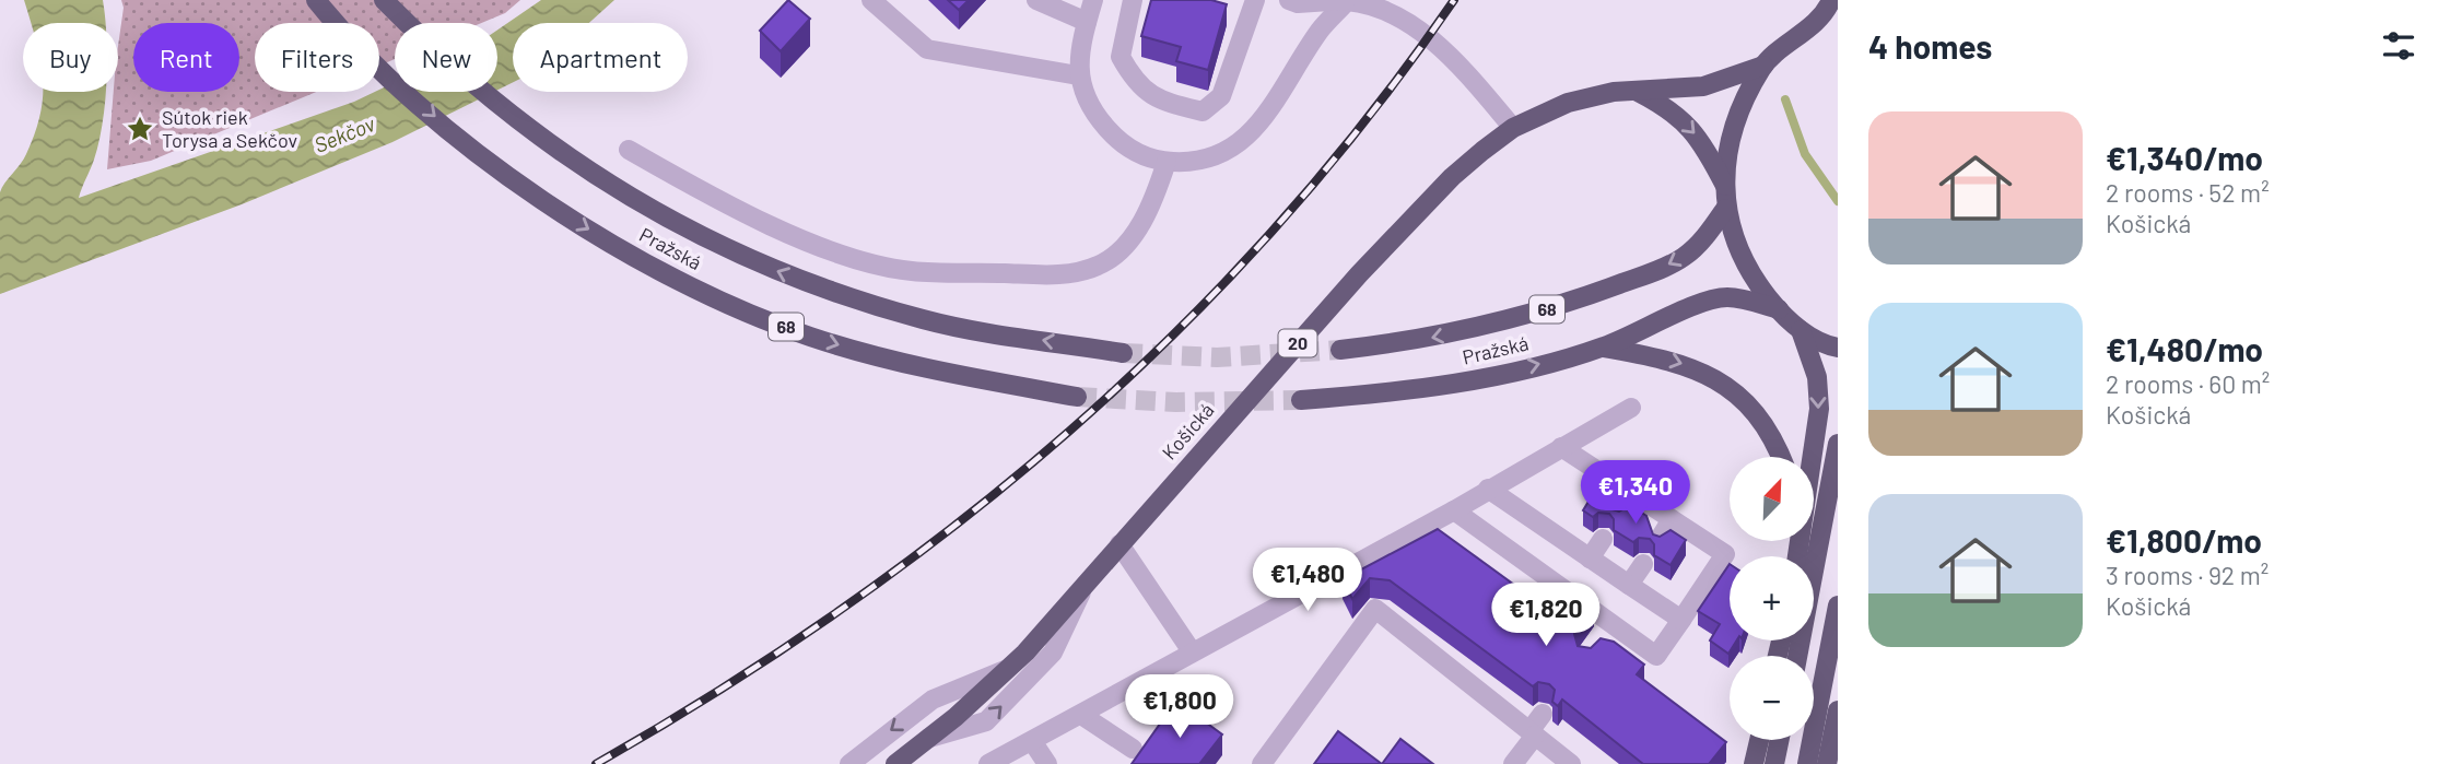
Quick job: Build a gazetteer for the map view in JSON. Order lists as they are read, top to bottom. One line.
{"streets":{"main road":["Pražská","68","20","Košická"]},"water":["Sekčov"],"places":{"place":["Sútok riek Torysa a Sekčov"]},"north":"top right","page":{"heading":"4 homes","chip":["Buy","Rent","Filters","New","Apartment"],"list":[{"name":"€1,340/mo","note":"2 rooms · 52 m² · Košická"},{"name":"€1,480/mo","note":"2 rooms · 60 m² · Košická"},{"name":"€1,800/mo","note":"3 rooms · 92 m² · Košická"}],"map_buttons":["+","−"],"price":["€1,340","€1,480","€1,820","€1,800"]}}
